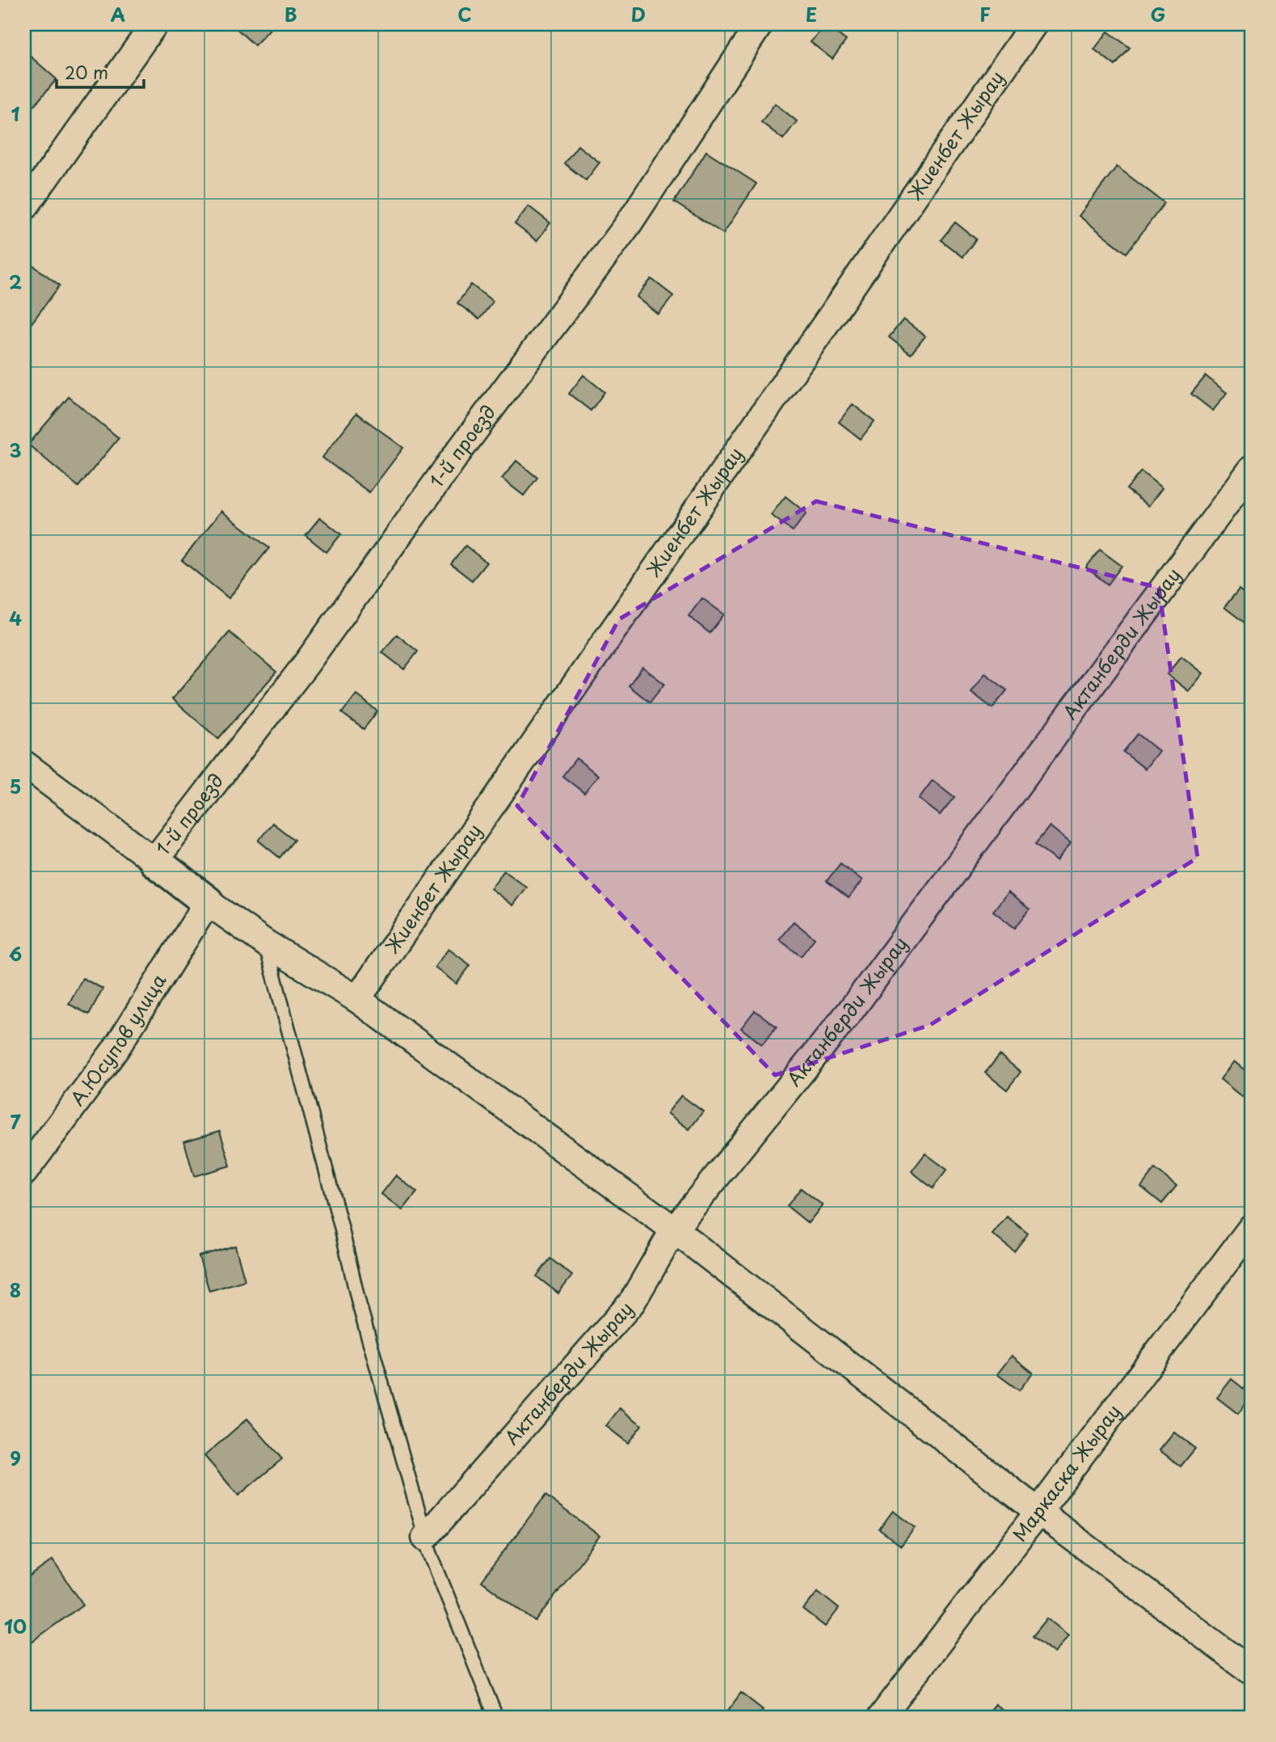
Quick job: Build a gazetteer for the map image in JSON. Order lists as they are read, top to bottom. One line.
{"streets":{"street":["Жиенбет Жырау","1-й проезд","Актанберди Жырау","А.Юсупов улица","Маркаска Жырау"]},"scale_bar":"20 m","grid":{"columns":["A","B","C","D","E","F","G"],"rows":["1","2","3","4","5","6","7","8","9","10"]}}
